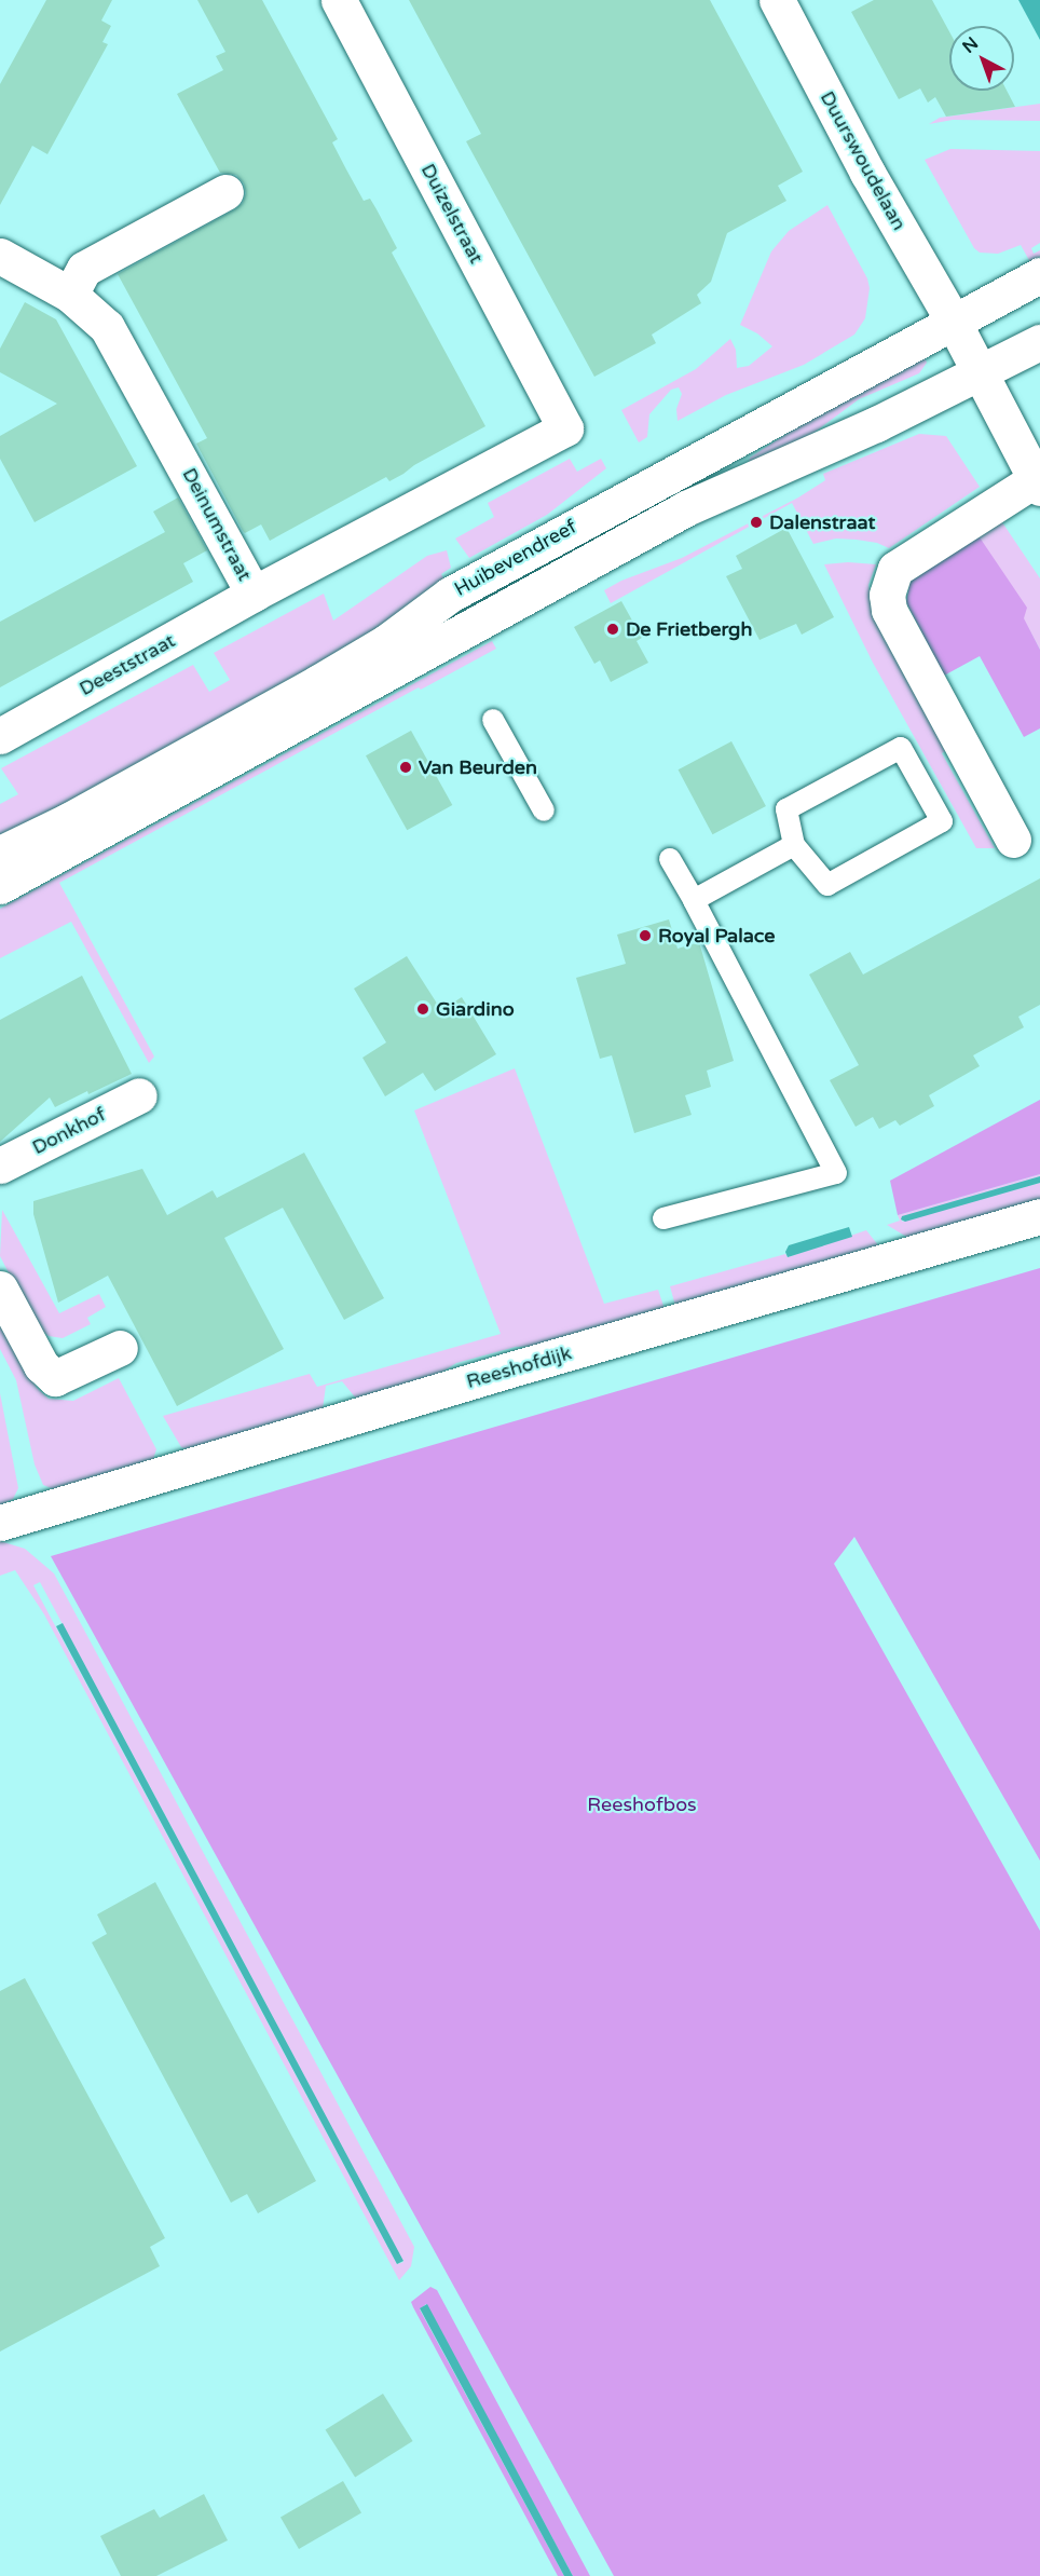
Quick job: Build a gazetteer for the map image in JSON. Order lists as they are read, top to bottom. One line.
{"streets":{"street":["Duurswoudelaan","Duizelstraat","Deinumstraat","Huibevendreef","Deeststraat","Donkhof","Reeshofdijk"]},"crossings":[["Duurswoudelaan","Huibevendreef"],["Duizelstraat","Deinumstraat"],["Deinumstraat","Deeststraat"]],"parks":["Reeshofbos"],"places":["Dalenstraat","De Frietbergh","Van Beurden","Royal Palace","Giardino"],"north":"top left"}
